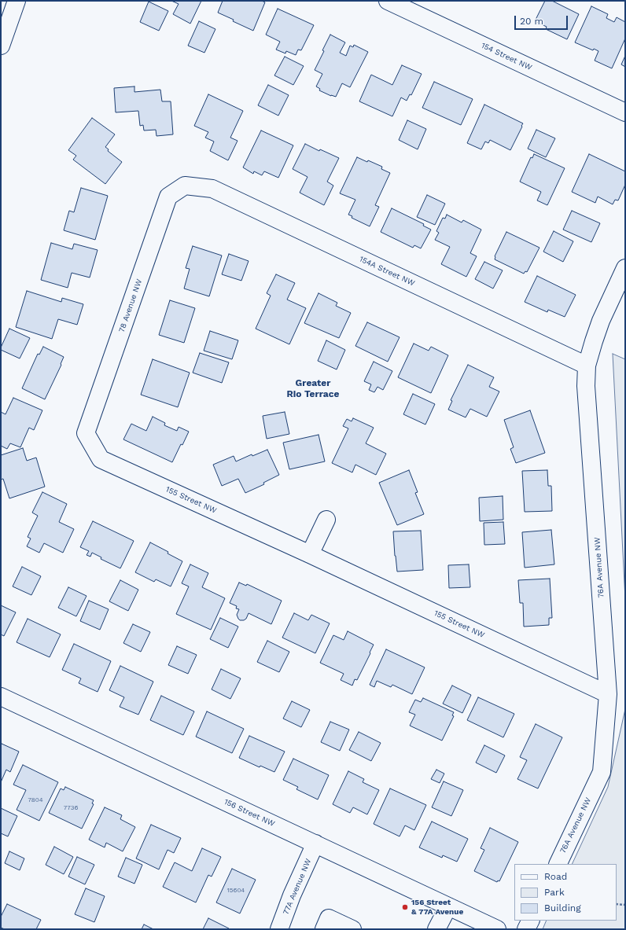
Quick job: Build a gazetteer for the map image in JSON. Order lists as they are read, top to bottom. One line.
{"streets":{"main road":["154 Street NW","154A Street NW","78 Avenue NW","155 Street NW","76A Avenue NW","156 Street NW","77A Avenue NW"]},"crossings":[["154A Street NW","78 Avenue NW"],["154A Street NW","76A Avenue NW"],["78 Avenue NW","155 Street NW"],["155 Street NW","76A Avenue NW"],["156 Street NW","77A Avenue NW"]],"districts":["Greater Rio Terrace"],"places":["156 Street & 77A Avenue"],"house_numbers":["7804","7736","15604"],"legend":["Road","Park","Building"],"scale_bar":"20 m"}
